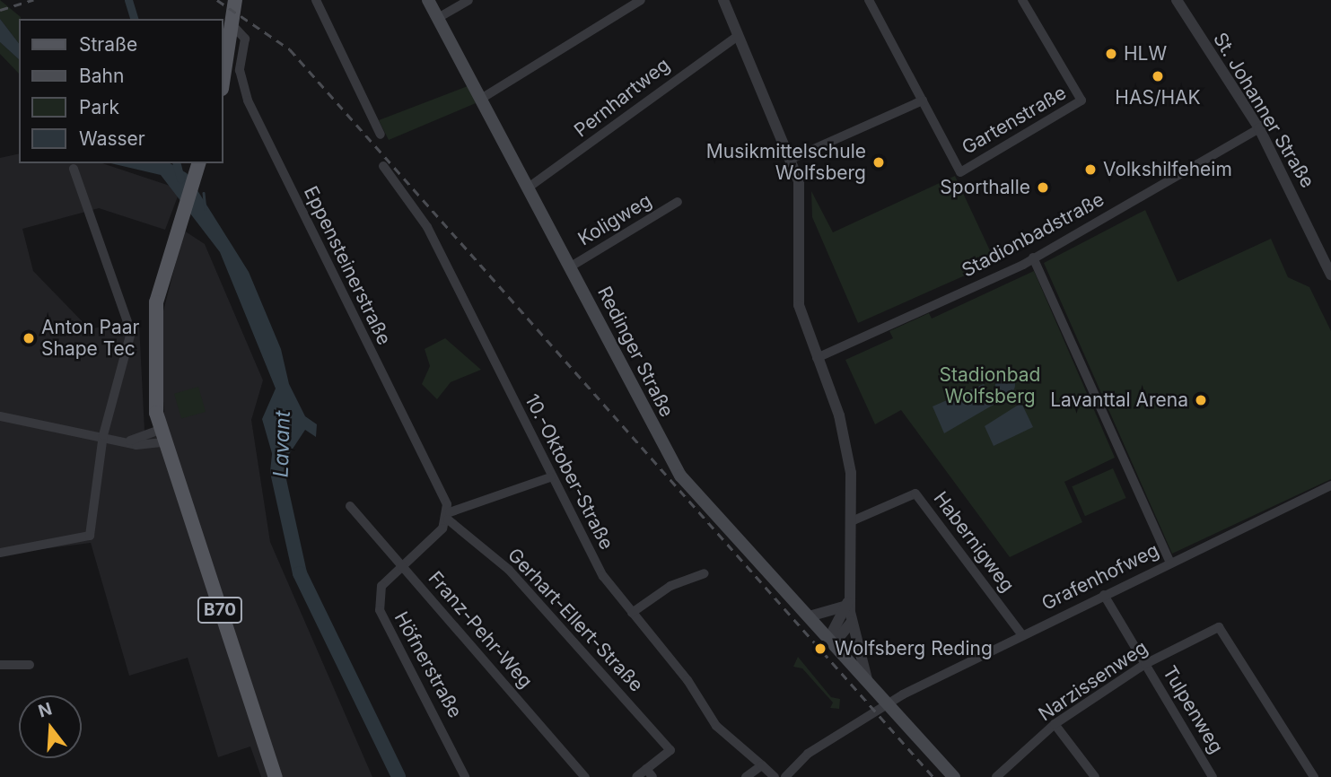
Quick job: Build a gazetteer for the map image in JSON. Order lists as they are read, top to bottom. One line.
{"streets":{"main road":["Redinger Straße","B70"],"street":["Pernhartweg","St. Johanner Straße","Gartenstraße","Koligweg","Stadionbadstraße","Eppensteinerstraße","10.-Oktober-Straße","Habernigweg","Grafenhofweg","Gerhart-Ellert-Straße","Franz-Pehr-Weg","Höfnerstraße","Narzissenweg","Tulpenweg"]},"crossings":[["Pernhartweg","Redinger Straße"],["St. Johanner Straße","Stadionbadstraße"],["Koligweg","Redinger Straße"],["Eppensteinerstraße","Gerhart-Ellert-Straße"],["Eppensteinerstraße","Höfnerstraße"],["Redinger Straße","Grafenhofweg"],["Habernigweg","Grafenhofweg"],["Grafenhofweg","Tulpenweg"],["Gerhart-Ellert-Straße","Höfnerstraße"],["Franz-Pehr-Weg","Höfnerstraße"],["Narzissenweg","Tulpenweg"]],"water":["Lavant"],"parks":["Stadionbad Wolfsberg"],"places":["HLW","HAS/HAK","Musikmittelschule Wolfsberg","Volkshilfeheim","Sporthalle","Anton Paar Shape Tec","Lavanttal Arena","Wolfsberg Reding"],"legend":["Straße","Bahn","Park","Wasser"],"north":"top"}
